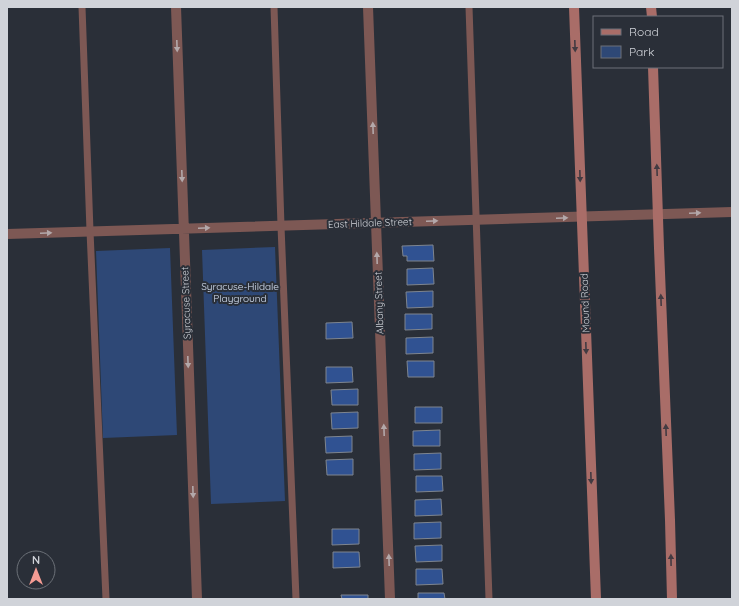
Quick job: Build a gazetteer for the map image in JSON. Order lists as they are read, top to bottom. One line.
{"streets":{"main road":["Mound Road"],"street":["East Hildale Street","Syracuse Street","Albany Street"]},"crossings":[["East Hildale Street","Syracuse Street"],["East Hildale Street","Albany Street"],["East Hildale Street","Mound Road"]],"one_way":["East Hildale Street","Syracuse Street","Albany Street"],"parks":["Syracuse-Hildale Playground"],"legend":["Road","Park"],"north":"top"}
